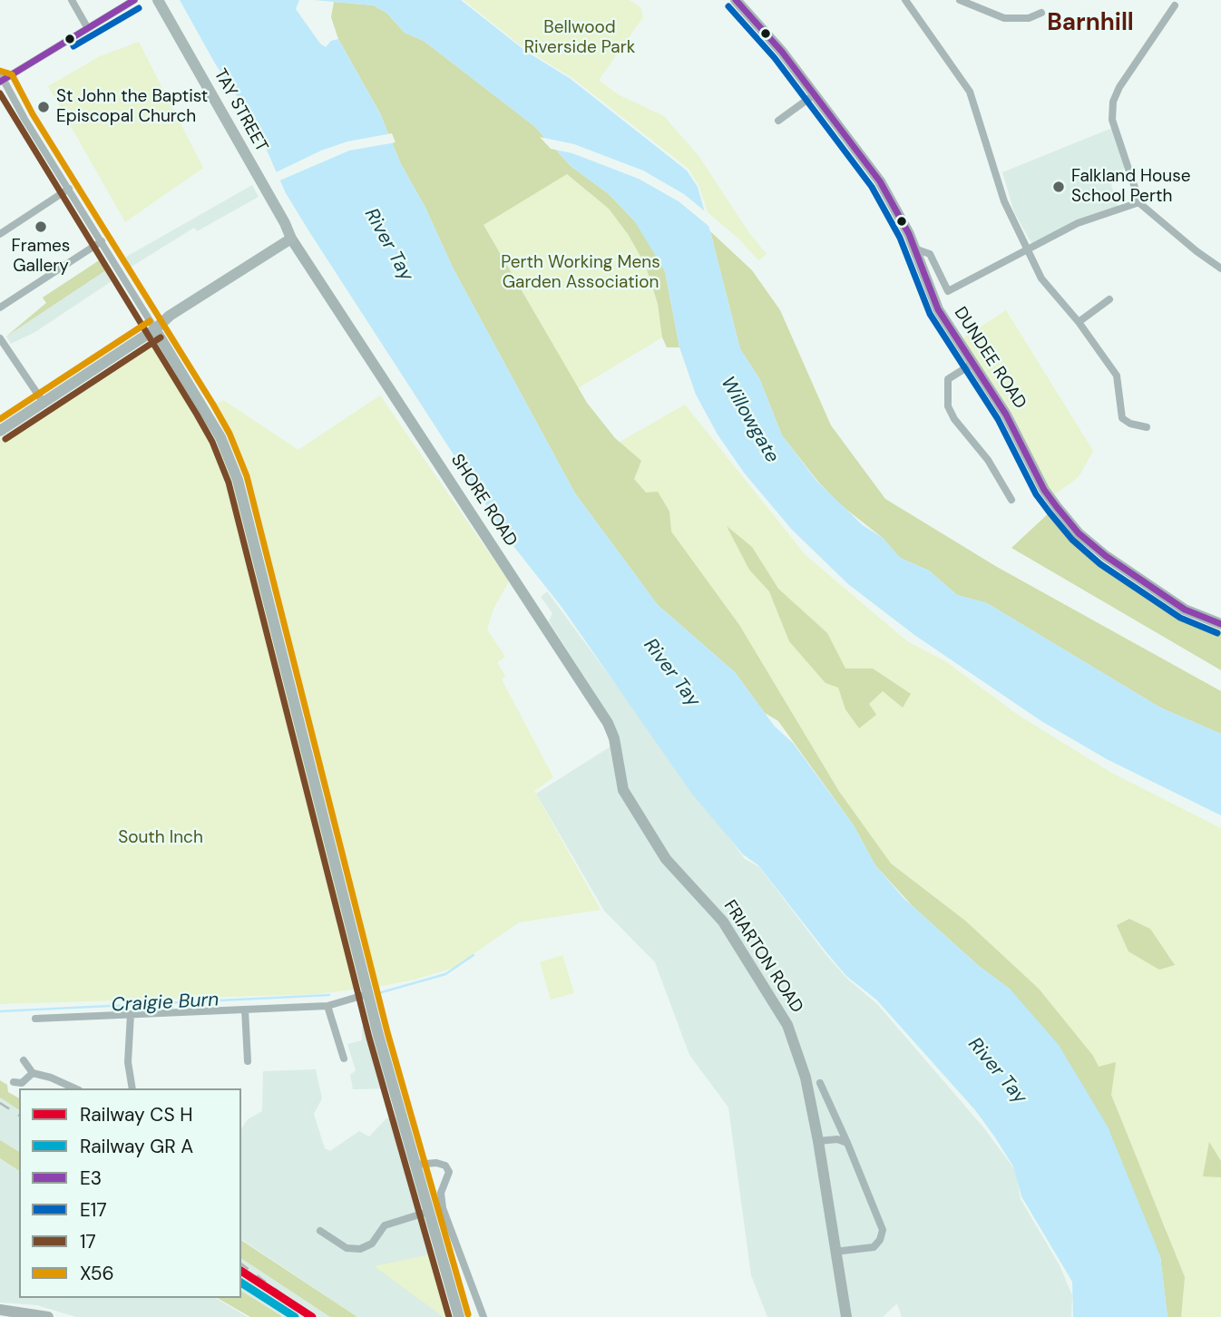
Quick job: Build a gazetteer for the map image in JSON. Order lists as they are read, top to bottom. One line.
{"streets":{"main road":["TAY STREET","DUNDEE ROAD"],"street":["SHORE ROAD","FRIARTON ROAD"]},"crossings":[["TAY STREET","SHORE ROAD"],["SHORE ROAD","FRIARTON ROAD"]],"districts":["Barnhill"],"water":["River Tay","Willowgate","Craigie Burn"],"parks":["Bellwood Riverside Park","Perth Working Mens Garden Association","South Inch"],"places":["St John the Baptist Episcopal Church","Falkland House School Perth","Frames Gallery"],"lines":["transit line E3","transit line E17","transit line X56","transit line 17"],"legend":["Railway CS H","Railway GR A","E3","E17","17","X56"]}
